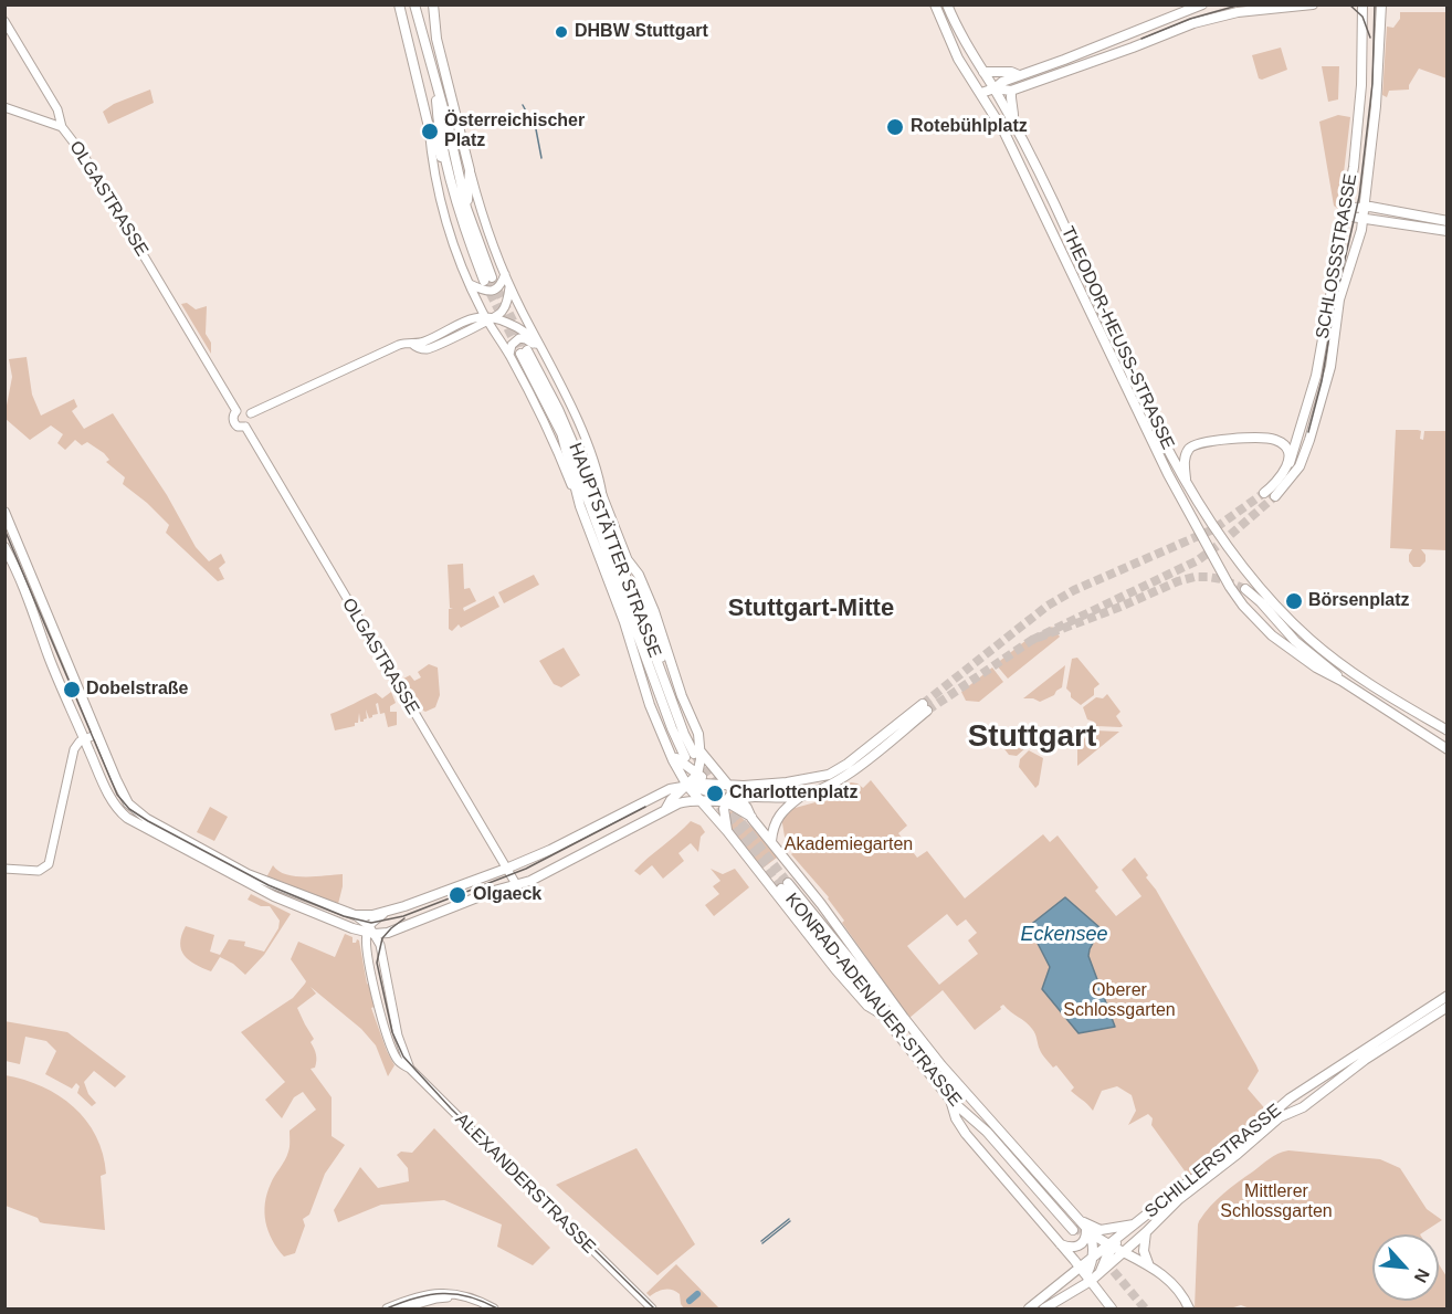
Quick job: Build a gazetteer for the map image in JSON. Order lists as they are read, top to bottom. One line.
{"streets":{"main road":["SCHLOSSSTRASSE","THEODOR-HEUSS-STRASSE","HAUPTSTÄTTER STRASSE","KONRAD-ADENAUER-STRASSE","SCHILLERSTRASSE"],"street":["OLGASTRASSE","ALEXANDERSTRASSE"]},"districts":["Stuttgart-Mitte","Stuttgart"],"water":["Eckensee"],"parks":["Akademiegarten","Oberer Schlossgarten","Mittlerer Schlossgarten"],"places":["DHBW Stuttgart","Rotebühlplatz","Österreichischer Platz","Börsenplatz","Dobelstraße","Charlottenplatz","Olgaeck"],"north":"bottom right"}
